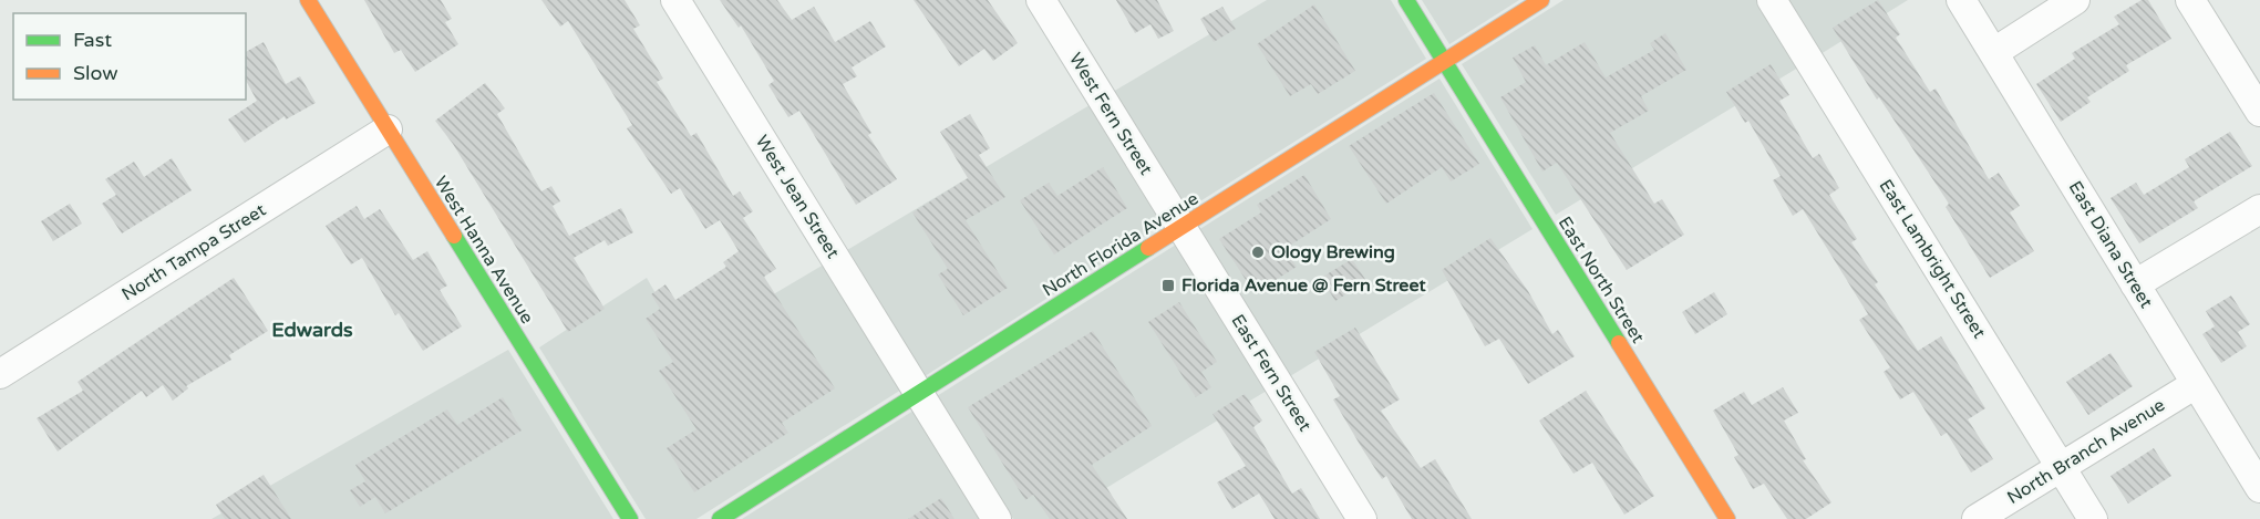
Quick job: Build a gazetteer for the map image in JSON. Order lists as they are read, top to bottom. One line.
{"streets":{"street":["West Fern Street","West Jean Street","North Florida Avenue","East Diana Street","West Hanna Avenue","North Tampa Street","East Lambright Street","East North Street","East Fern Street","North Branch Avenue"]},"crossings":[["West Fern Street","North Florida Avenue"],["West Fern Street","East Fern Street"],["West Jean Street","North Florida Avenue"],["North Florida Avenue","East North Street"],["North Florida Avenue","East Fern Street"],["East Diana Street","North Branch Avenue"],["West Hanna Avenue","North Tampa Street"],["East Lambright Street","North Branch Avenue"]],"districts":["Edwards"],"places":{"other":["Ology Brewing"],"transit":["Florida Avenue @ Fern Street"]},"legend":["Fast","Slow"]}
